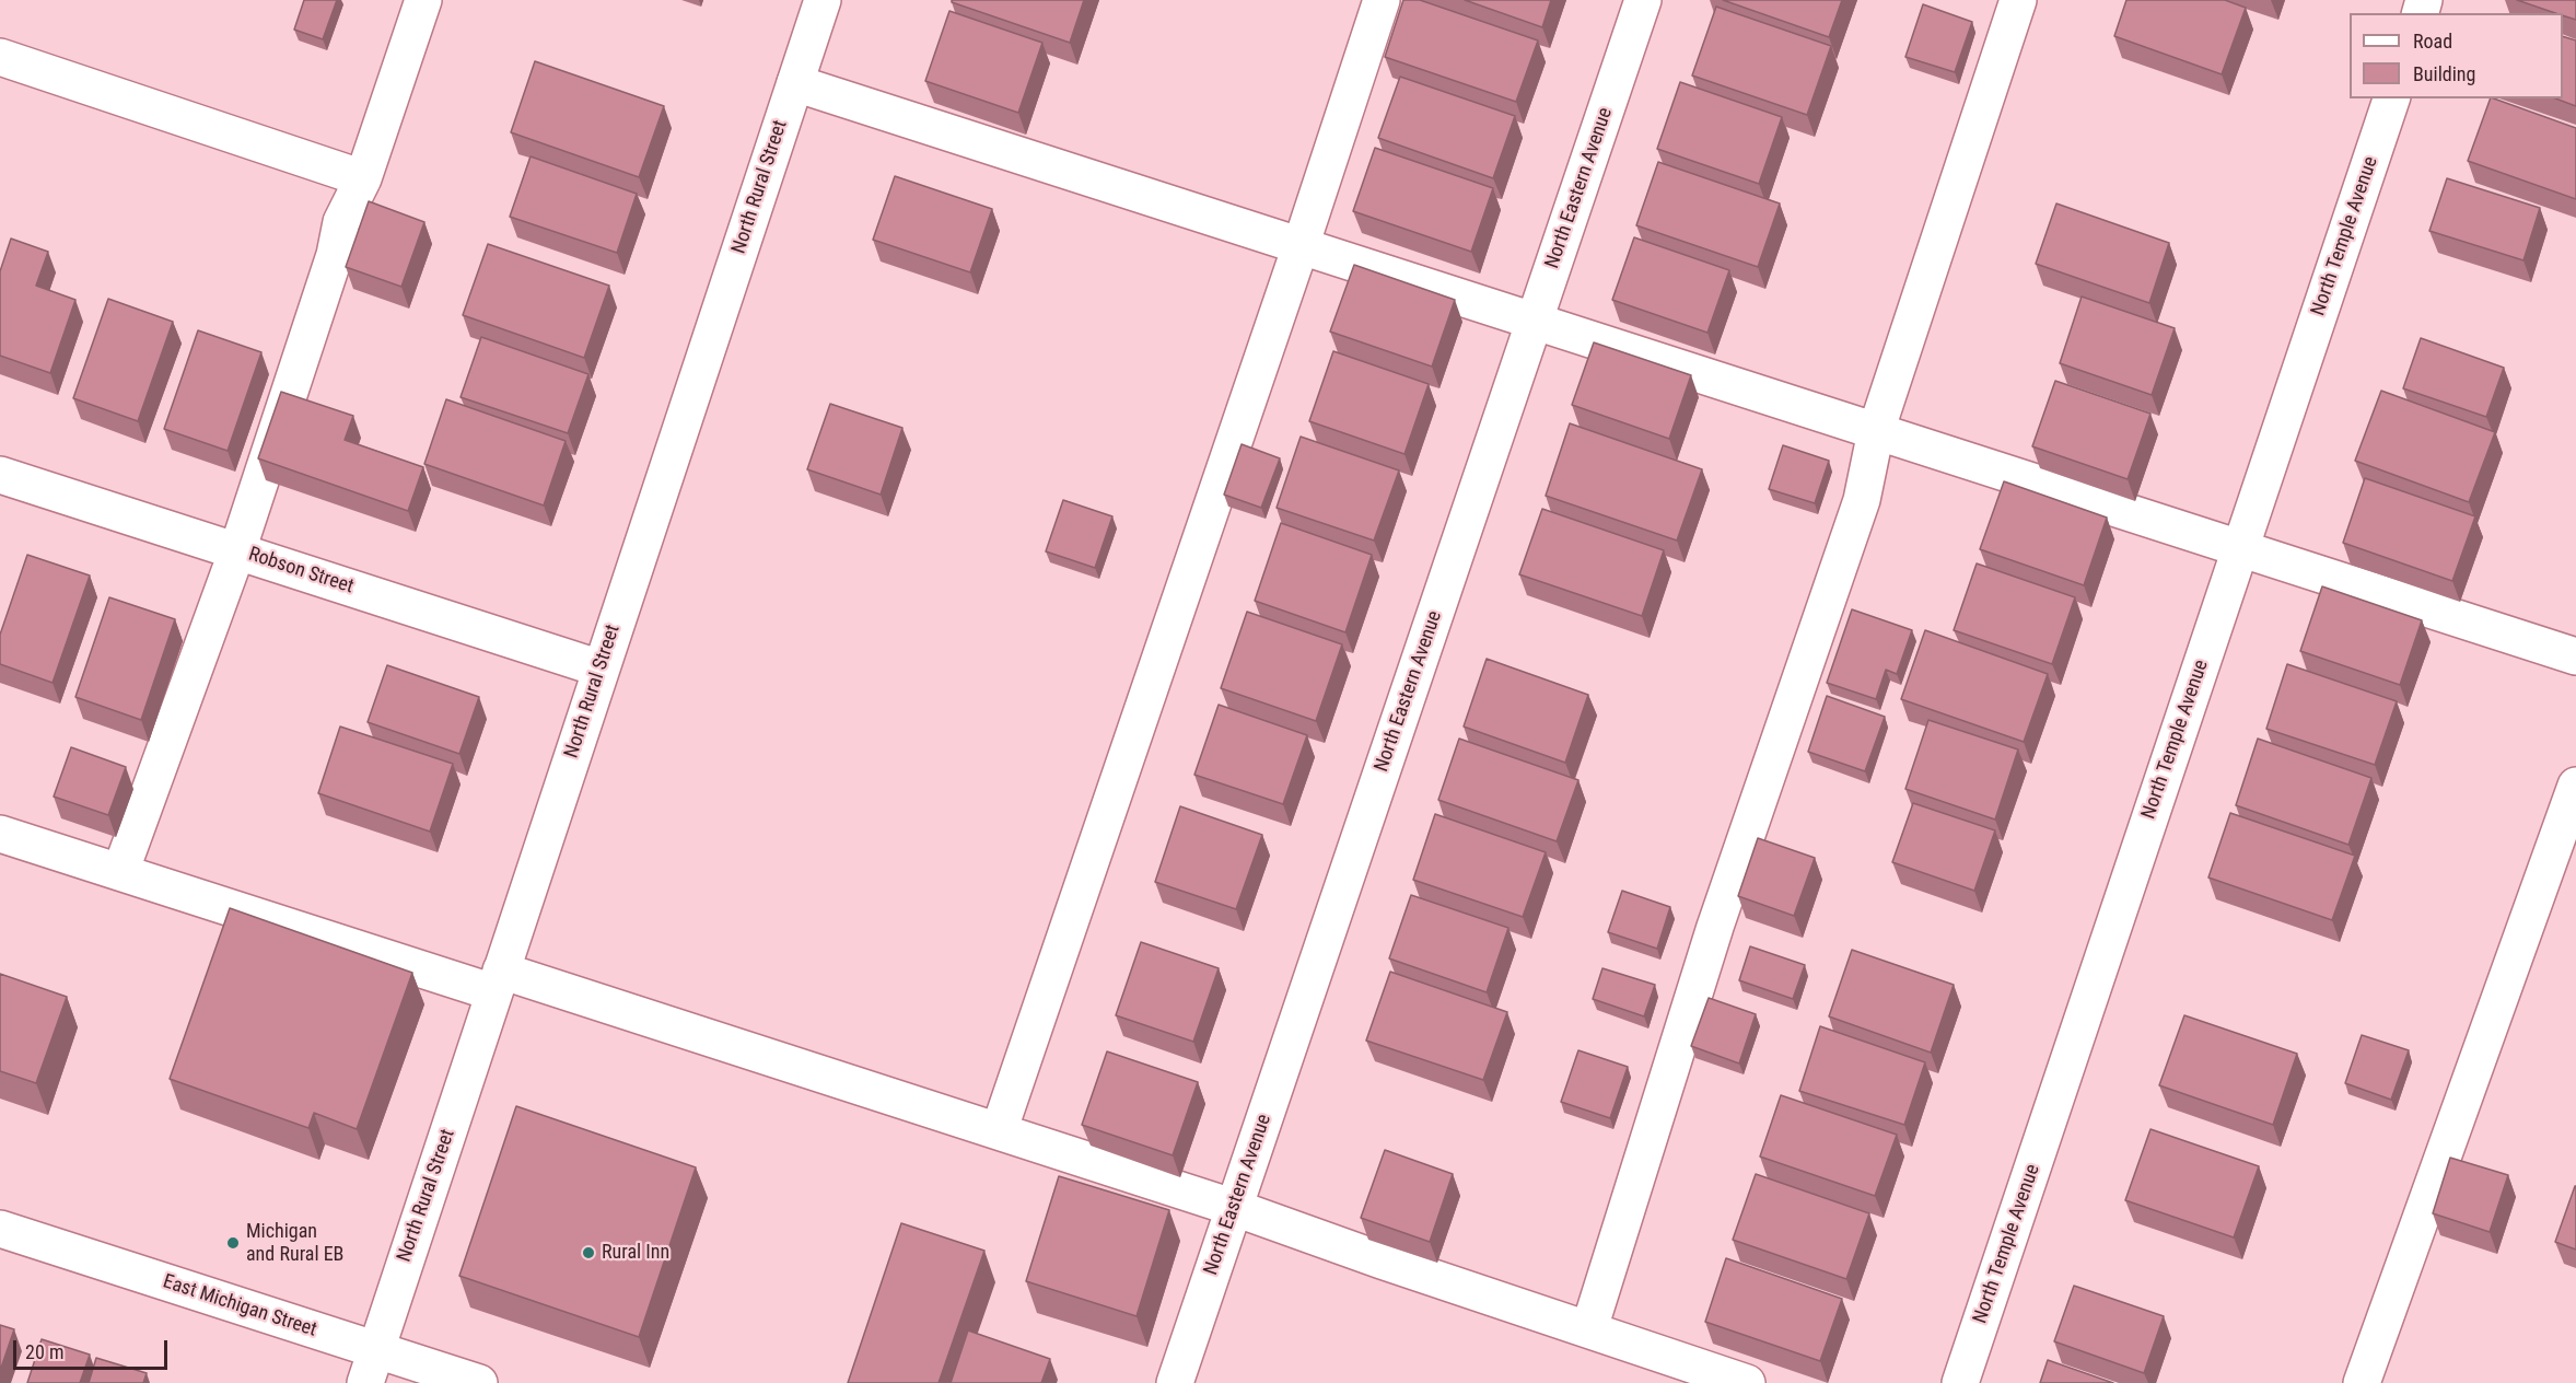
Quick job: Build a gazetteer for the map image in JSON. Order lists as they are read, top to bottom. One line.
{"streets":{"street":["North Rural Street","North Eastern Avenue","North Temple Avenue","Robson Street","East Michigan Street"]},"crossings":[["North Rural Street","Robson Street"],["North Rural Street","East Michigan Street"]],"places":["Michigan and Rural EB","Rural Inn"],"legend":["Road","Building"],"scale_bar":"20 m"}
